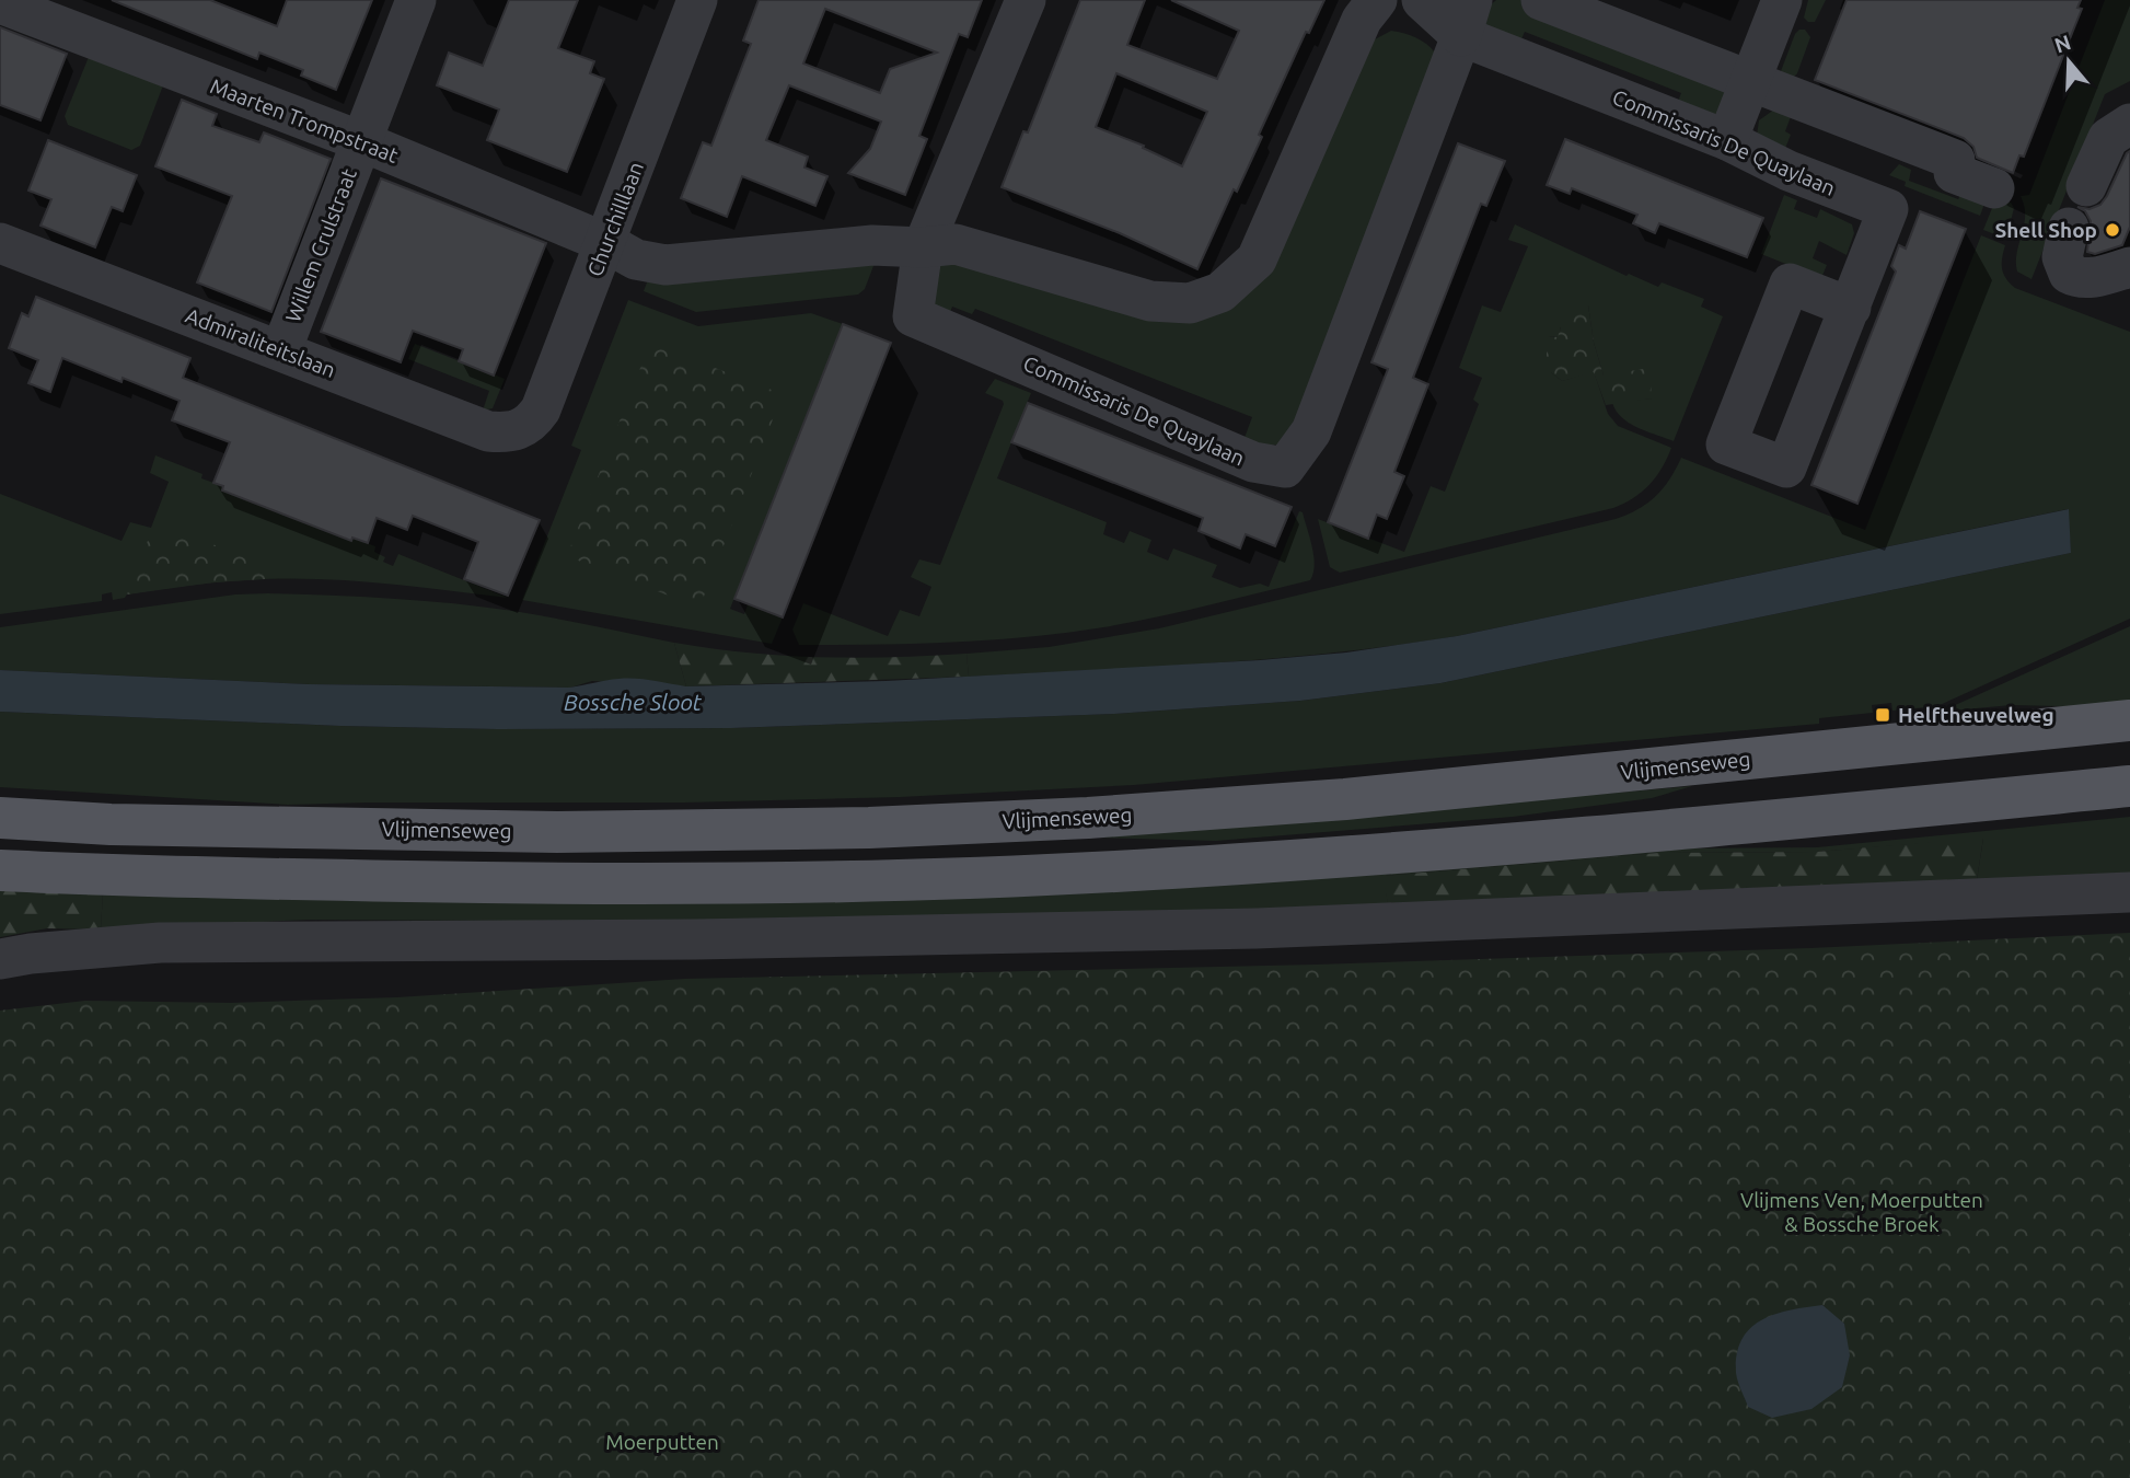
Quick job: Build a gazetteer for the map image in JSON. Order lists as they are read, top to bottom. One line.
{"streets":{"main road":["Vlijmenseweg"],"street":["Maarten Trompstraat","Commissaris De Quaylaan","Churchilllaan","Willem Crulstraat","Admiraliteitslaan"]},"crossings":[["Maarten Trompstraat","Churchilllaan"],["Maarten Trompstraat","Willem Crulstraat"],["Churchilllaan","Admiraliteitslaan"],["Willem Crulstraat","Admiraliteitslaan"]],"water":["Bossche Sloot"],"parks":["Vlijmens Ven, Moerputten & Bossche Broek","Moerputten"],"places":{"other":["Shell Shop"],"transit":["Helftheuvelweg"]},"north":"top"}
